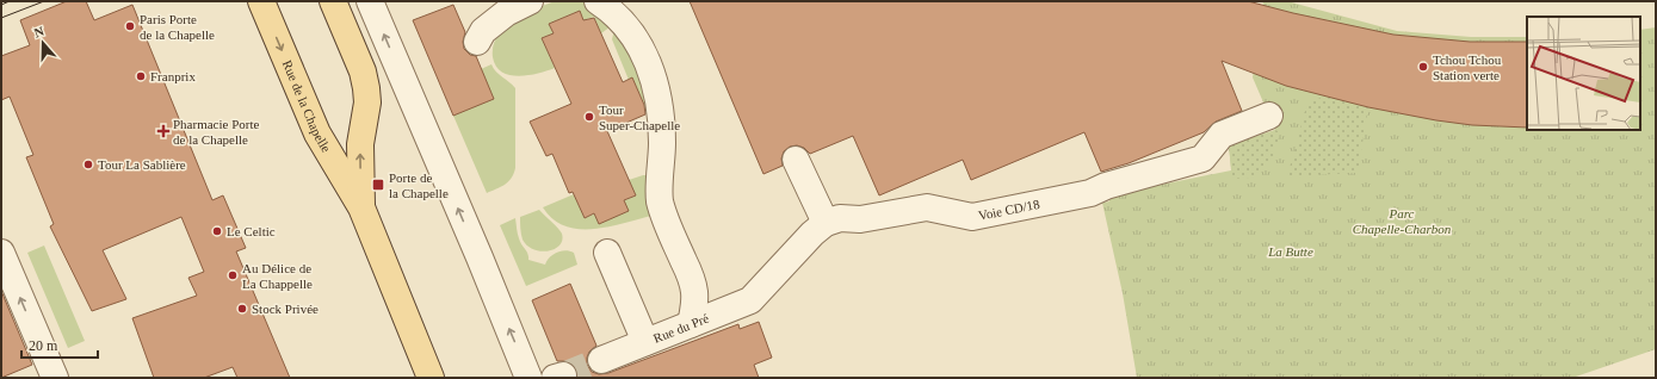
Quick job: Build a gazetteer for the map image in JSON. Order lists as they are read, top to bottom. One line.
{"streets":{"main road":["Rue de la Chapelle"],"street":["Voie CD/18","Rue du Pré"]},"crossings":[["Voie CD/18","Rue du Pré"]],"parks":["Parc Chapelle-Charbon","La Butte"],"places":{"other":["Paris Porte de la Chapelle","Tchou Tchou Station verte","Franprix","Tour Super-Chapelle","Tour La Sablière","Le Celtic","Au Délice de La Chappelle","Stock Privée"],"health":["Pharmacie Porte de la Chapelle"],"transit":["Porte de la Chapelle"]},"scale_bar":"20 m","north":"top"}
